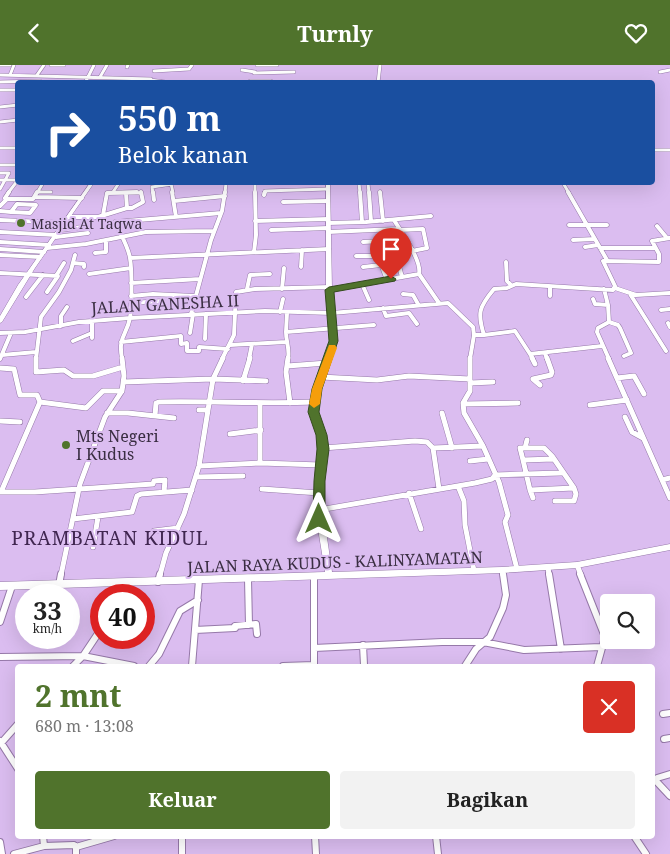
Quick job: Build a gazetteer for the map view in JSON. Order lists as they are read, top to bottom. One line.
{"streets":{"street":["JALAN GANESHA II","JALAN RAYA KUDUS - KALINYAMATAN"]},"districts":["PRAMBATAN KIDUL"],"places":["Masjid At Taqwa","Mts Negeri I Kudus"],"page":{"header":"Turnly","turn":["550 m","Belok kanan"],"speed":"33 km/h","limit":"40","heading":["2 mnt","680 m · 13:08"],"buttons":["Keluar","Bagikan"]}}
